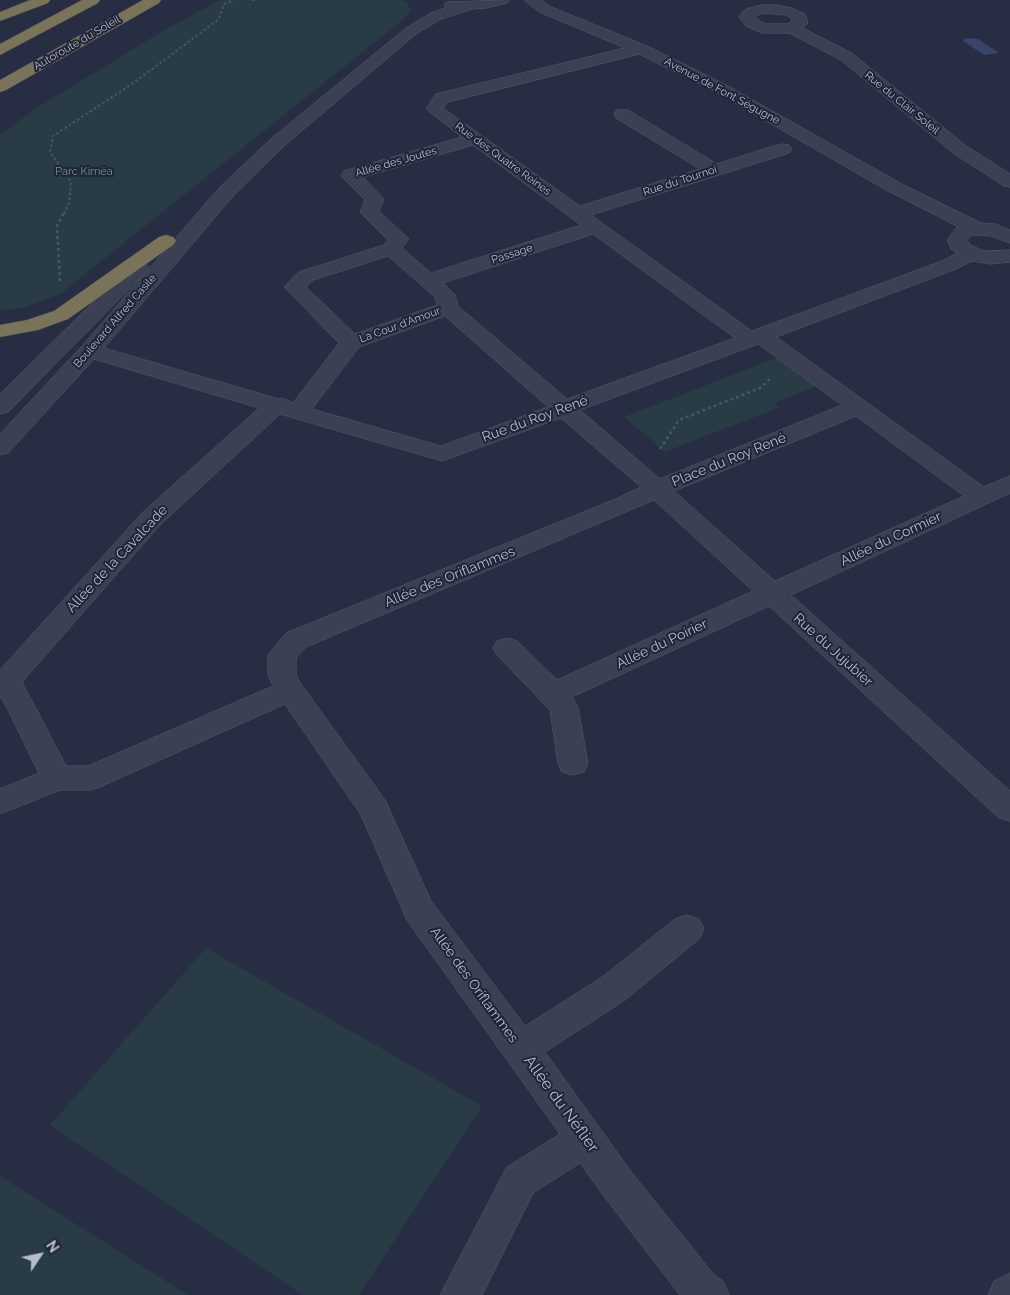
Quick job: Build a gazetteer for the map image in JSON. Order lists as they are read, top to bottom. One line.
{"streets":{"highway":["Autoroute du Soleil"],"street":["Avenue de Font Ségugne","Rue du Clair Soleil","Rue des Quatre Reines","Allée des Joutes","Rue du Tournoi","Passage","Boulevard Alfred Casile","La Cour d'Amour","Rue du Roy René","Place du Roy René","Allée du Cormier","Allée de la Cavalcade","Allée des Oriflammes","Allée du Poirier","Rue du Jujubier","Allée du Néflier"]},"crossings":[["Avenue de Font Ségugne","Rue des Quatre Reines"],["Avenue de Font Ségugne","Rue du Roy René"],["Rue des Quatre Reines","Allée des Joutes"],["Rue des Quatre Reines","Rue du Tournoi"],["Rue des Quatre Reines","Passage"],["Rue des Quatre Reines","Rue du Roy René"],["Allée des Joutes","La Cour d'Amour"],["Passage","La Cour d'Amour"],["Boulevard Alfred Casile","Rue du Roy René"],["La Cour d'Amour","Rue du Roy René"],["La Cour d'Amour","Place du Roy René"],["La Cour d'Amour","Allée de la Cavalcade"],["Rue du Roy René","Place du Roy René"],["Rue du Roy René","Allée de la Cavalcade"],["Place du Roy René","Allée des Oriflammes"],["Place du Roy René","Rue du Jujubier"],["Allée du Cormier","Allée du Poirier"],["Allée du Cormier","Rue du Jujubier"],["Allée des Oriflammes","Rue du Jujubier"],["Allée des Oriflammes","Allée du Néflier"],["Allée du Poirier","Rue du Jujubier"]],"parks":["Parc Kirnéa"],"north":"top right"}
